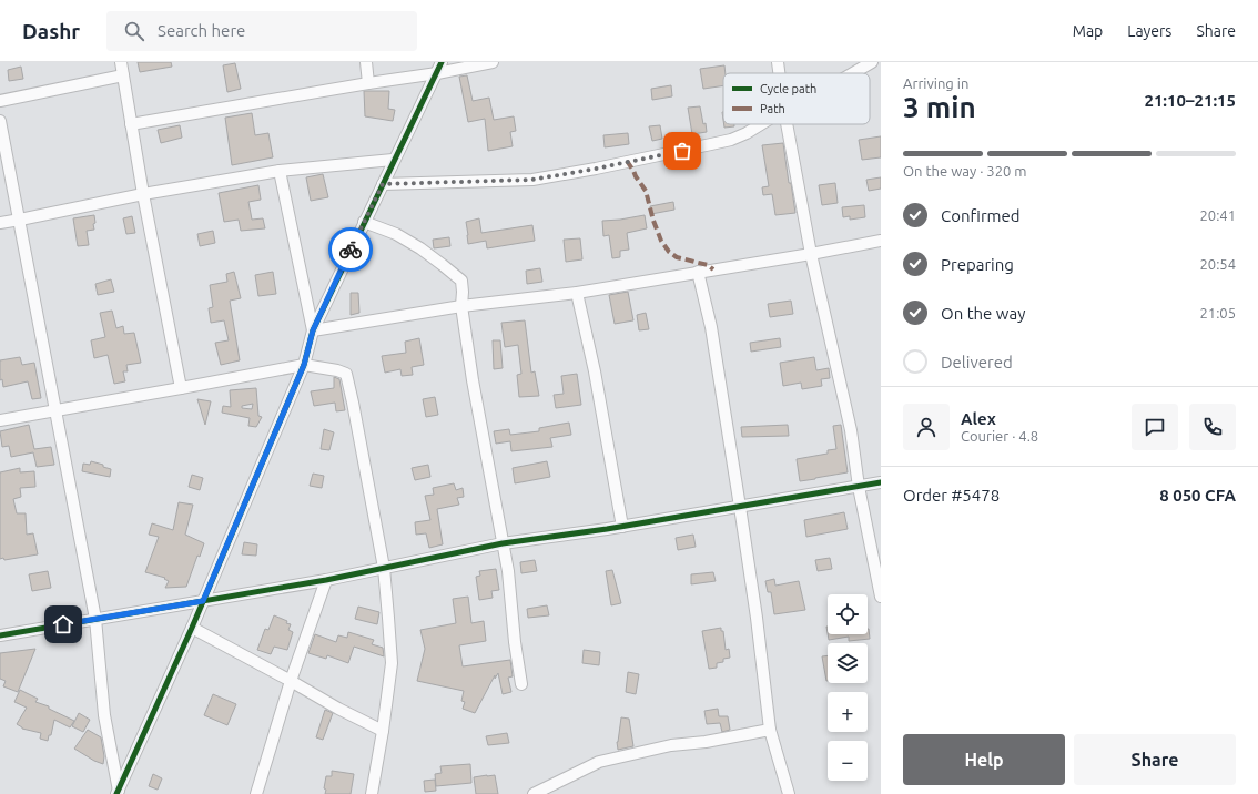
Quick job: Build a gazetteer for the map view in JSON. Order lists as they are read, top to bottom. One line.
{"legend":["Cycle path","Path"],"page":{"header":"Dashr","search":"Search here","nav":["Map","Layers","Share"],"heading":["3 min","Arriving in","21:10–21:15"],"panel":["Alex","Courier · 4.8","Order #5478","8 050 CFA"],"bar":"On the way · 320 m","list":[["Confirmed","20:41"],["Preparing","20:54"],["On the way","21:05"],"Delivered"],"map_buttons":["+","−"],"buttons":["Help","Share"]}}
